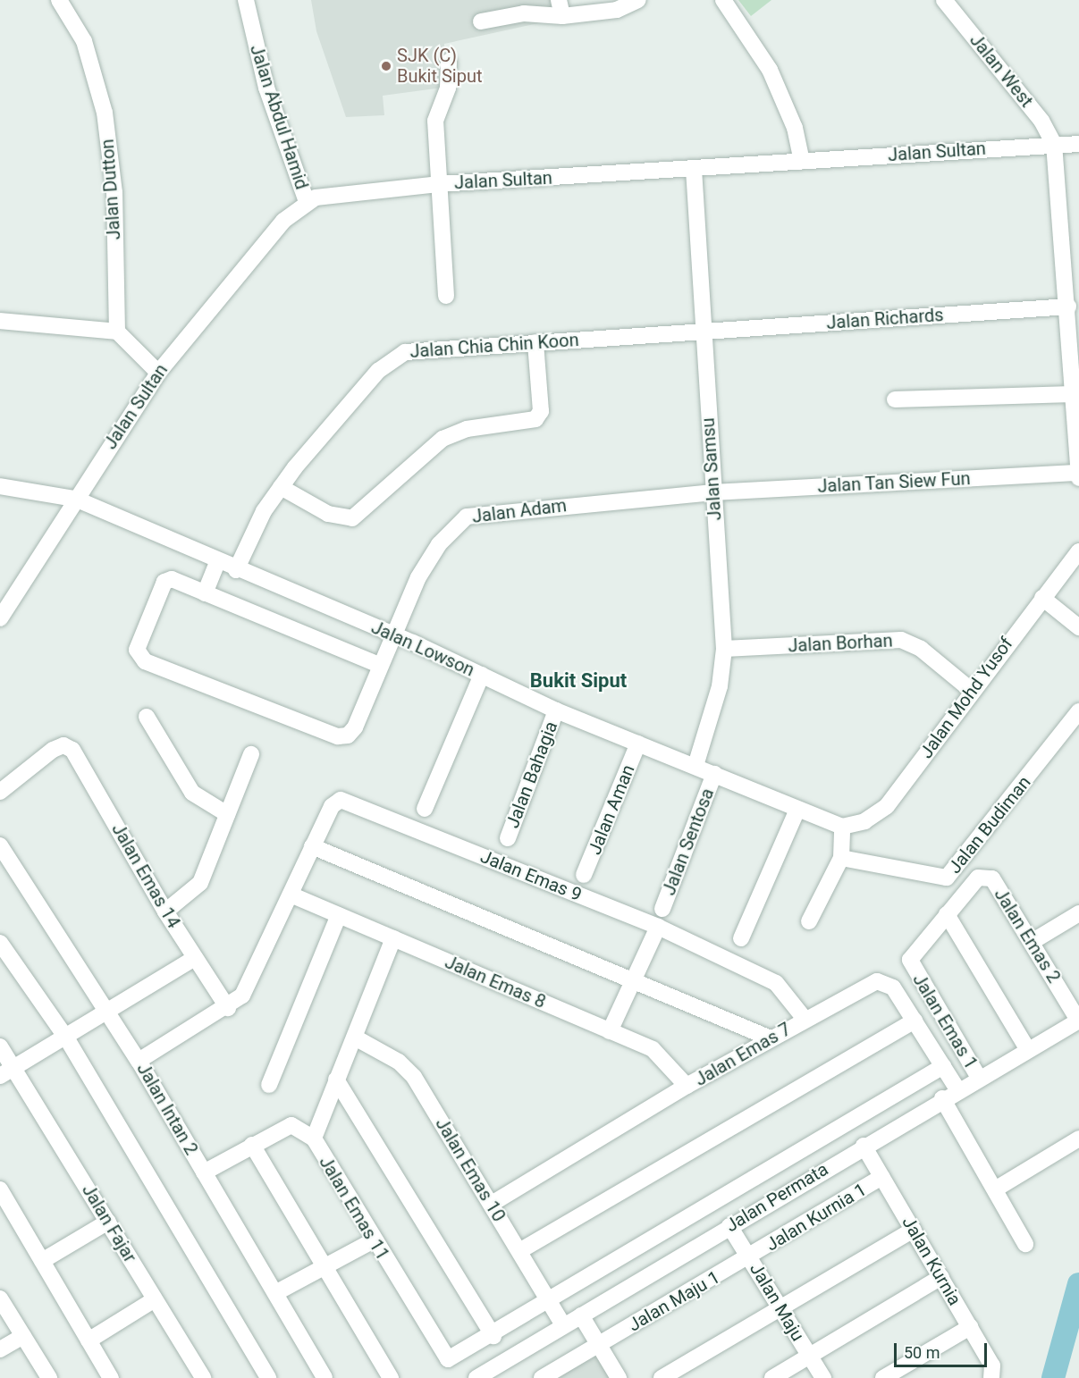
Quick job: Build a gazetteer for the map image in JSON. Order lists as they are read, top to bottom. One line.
{"streets":{"street":["Jalan West","Jalan Abdul Hamid","Jalan Sultan","Jalan Dutton","Jalan Richards","Jalan Chia Chin Koon","Jalan Samsu","Jalan Tan Siew Fun","Jalan Adam","Jalan Borhan","Jalan Lowson","Jalan Mohd Yusof","Jalan Bahagia","Jalan Aman","Jalan Budiman","Jalan Sentosa","Jalan Emas 14","Jalan Emas 9","Jalan Emas 2","Jalan Emas 8","Jalan Emas 1","Jalan Emas 7","Jalan Intan 2","Jalan Emas 10","Jalan Permata","Jalan Emas 11","Jalan Kurnia 1","Jalan Fajar","Jalan Kurnia","Jalan Maju 1","Jalan Maju"]},"crossings":[["Jalan West","Jalan Sultan"],["Jalan Abdul Hamid","Jalan Sultan"],["Jalan Sultan","Jalan Samsu"],["Jalan Sultan","Jalan Lowson"],["Jalan Richards","Jalan Chia Chin Koon"],["Jalan Richards","Jalan Samsu"],["Jalan Chia Chin Koon","Jalan Samsu"],["Jalan Chia Chin Koon","Jalan Lowson"],["Jalan Samsu","Jalan Tan Siew Fun"],["Jalan Samsu","Jalan Adam"],["Jalan Samsu","Jalan Borhan"],["Jalan Samsu","Jalan Lowson"],["Jalan Tan Siew Fun","Jalan Adam"],["Jalan Adam","Jalan Lowson"],["Jalan Borhan","Jalan Mohd Yusof"],["Jalan Lowson","Jalan Mohd Yusof"],["Jalan Lowson","Jalan Bahagia"],["Jalan Lowson","Jalan Aman"],["Jalan Lowson","Jalan Sentosa"],["Jalan Emas 14","Jalan Emas 9"],["Jalan Emas 9","Jalan Emas 8"],["Jalan Emas 9","Jalan Emas 7"],["Jalan Emas 9","Jalan Intan 2"],["Jalan Emas 2","Jalan Emas 1"],["Jalan Emas 2","Jalan Permata"],["Jalan Emas 8","Jalan Emas 7"],["Jalan Emas 8","Jalan Emas 11"],["Jalan Emas 1","Jalan Permata"],["Jalan Emas 7","Jalan Emas 10"],["Jalan Emas 7","Jalan Permata"],["Jalan Emas 7","Jalan Emas 11"],["Jalan Emas 10","Jalan Permata"],["Jalan Emas 10","Jalan Emas 11"],["Jalan Permata","Jalan Kurnia"],["Jalan Permata","Jalan Maju"],["Jalan Kurnia 1","Jalan Kurnia"],["Jalan Kurnia 1","Jalan Maju 1"],["Jalan Kurnia 1","Jalan Maju"],["Jalan Maju 1","Jalan Maju"]],"districts":["Bukit Siput"],"places":["SJK (C) Bukit Siput"],"scale_bar":"50 m"}
